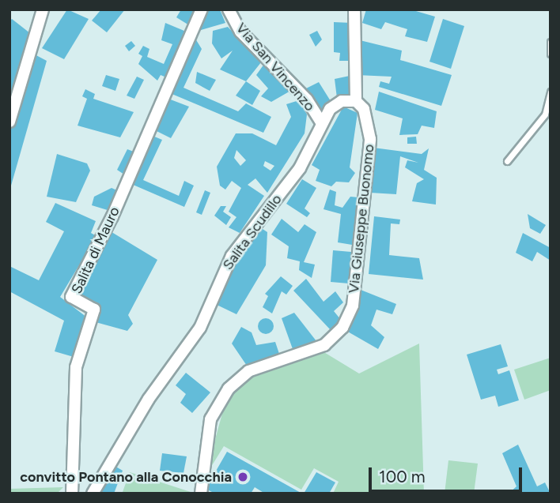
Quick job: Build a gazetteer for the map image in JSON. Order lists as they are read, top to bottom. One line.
{"streets":{"street":["Via San Vincenzo","Via Giuseppe Buonomo","Salita Scudillo","Salita di Mauro"]},"crossings":[["Via San Vincenzo","Salita Scudillo"],["Via Giuseppe Buonomo","Salita Scudillo"]],"places":["convitto Pontano alla Conocchia"],"scale_bar":"100 m"}
